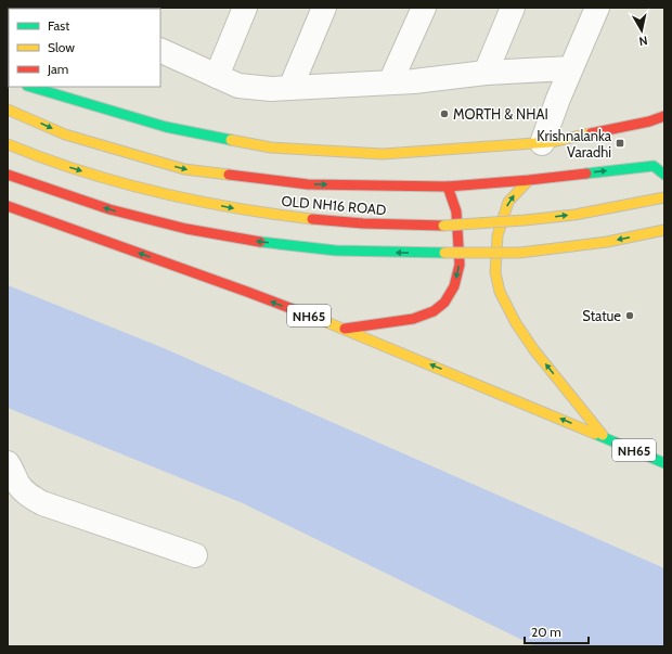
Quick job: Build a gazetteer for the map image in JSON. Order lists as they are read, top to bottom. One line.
{"streets":{"main road":["OLD NH16 ROAD","NH65"]},"places":{"other":["MORTH & NHAI","Statue"],"transit":["Krishnalanka Varadhi"]},"legend":["Fast","Slow","Jam"],"scale_bar":"20 m","north":"bottom"}
